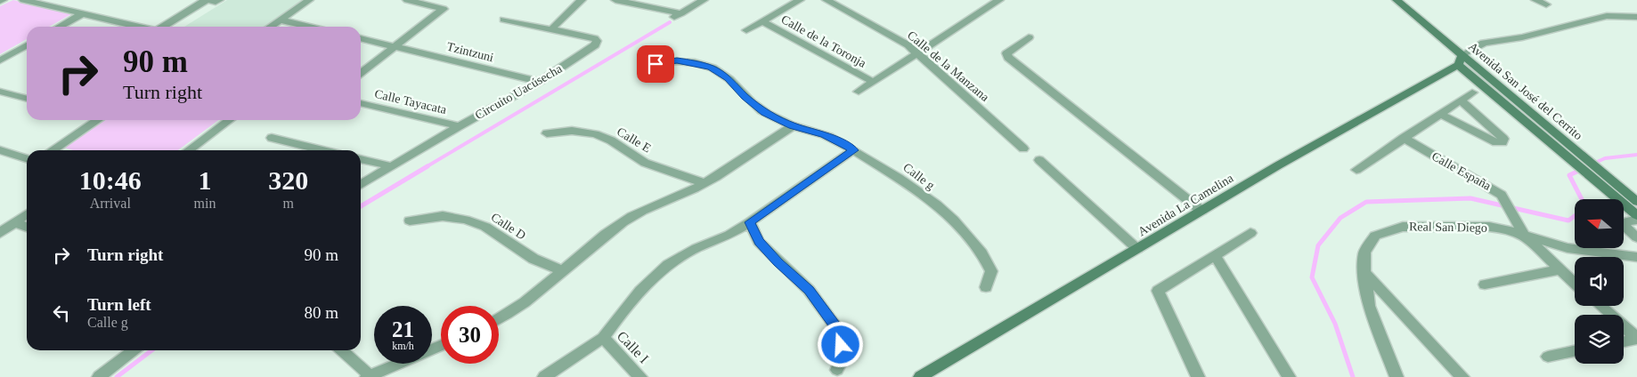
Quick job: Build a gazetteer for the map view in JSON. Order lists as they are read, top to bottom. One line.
{"streets":{"street":["Calle de la Toronja","Tzintzuni","Calle de la Manzana","Avenida San José del Cerrito","Circuito Uacúsecha","Calle Tayacata","Calle E","Calle España","Calle g","Avenida La Camelina","Calle D","Real San Diego","Calle I"]},"crossings":[["Tzintzuni","Circuito Uacúsecha"],["Avenida San José del Cerrito","Avenida La Camelina"],["Circuito Uacúsecha","Calle Tayacata"],["Calle España","Real San Diego"]],"north":"left","page":{"turn":["90 m","Turn right"],"eta":["10:46","Arrival","1","min","320","m"],"list":[{"name":"Turn right","value":"90 m"},{"name":"Turn left","note":"Calle g","value":"80 m"}],"speed":"21 km/h","limit":"30"}}
